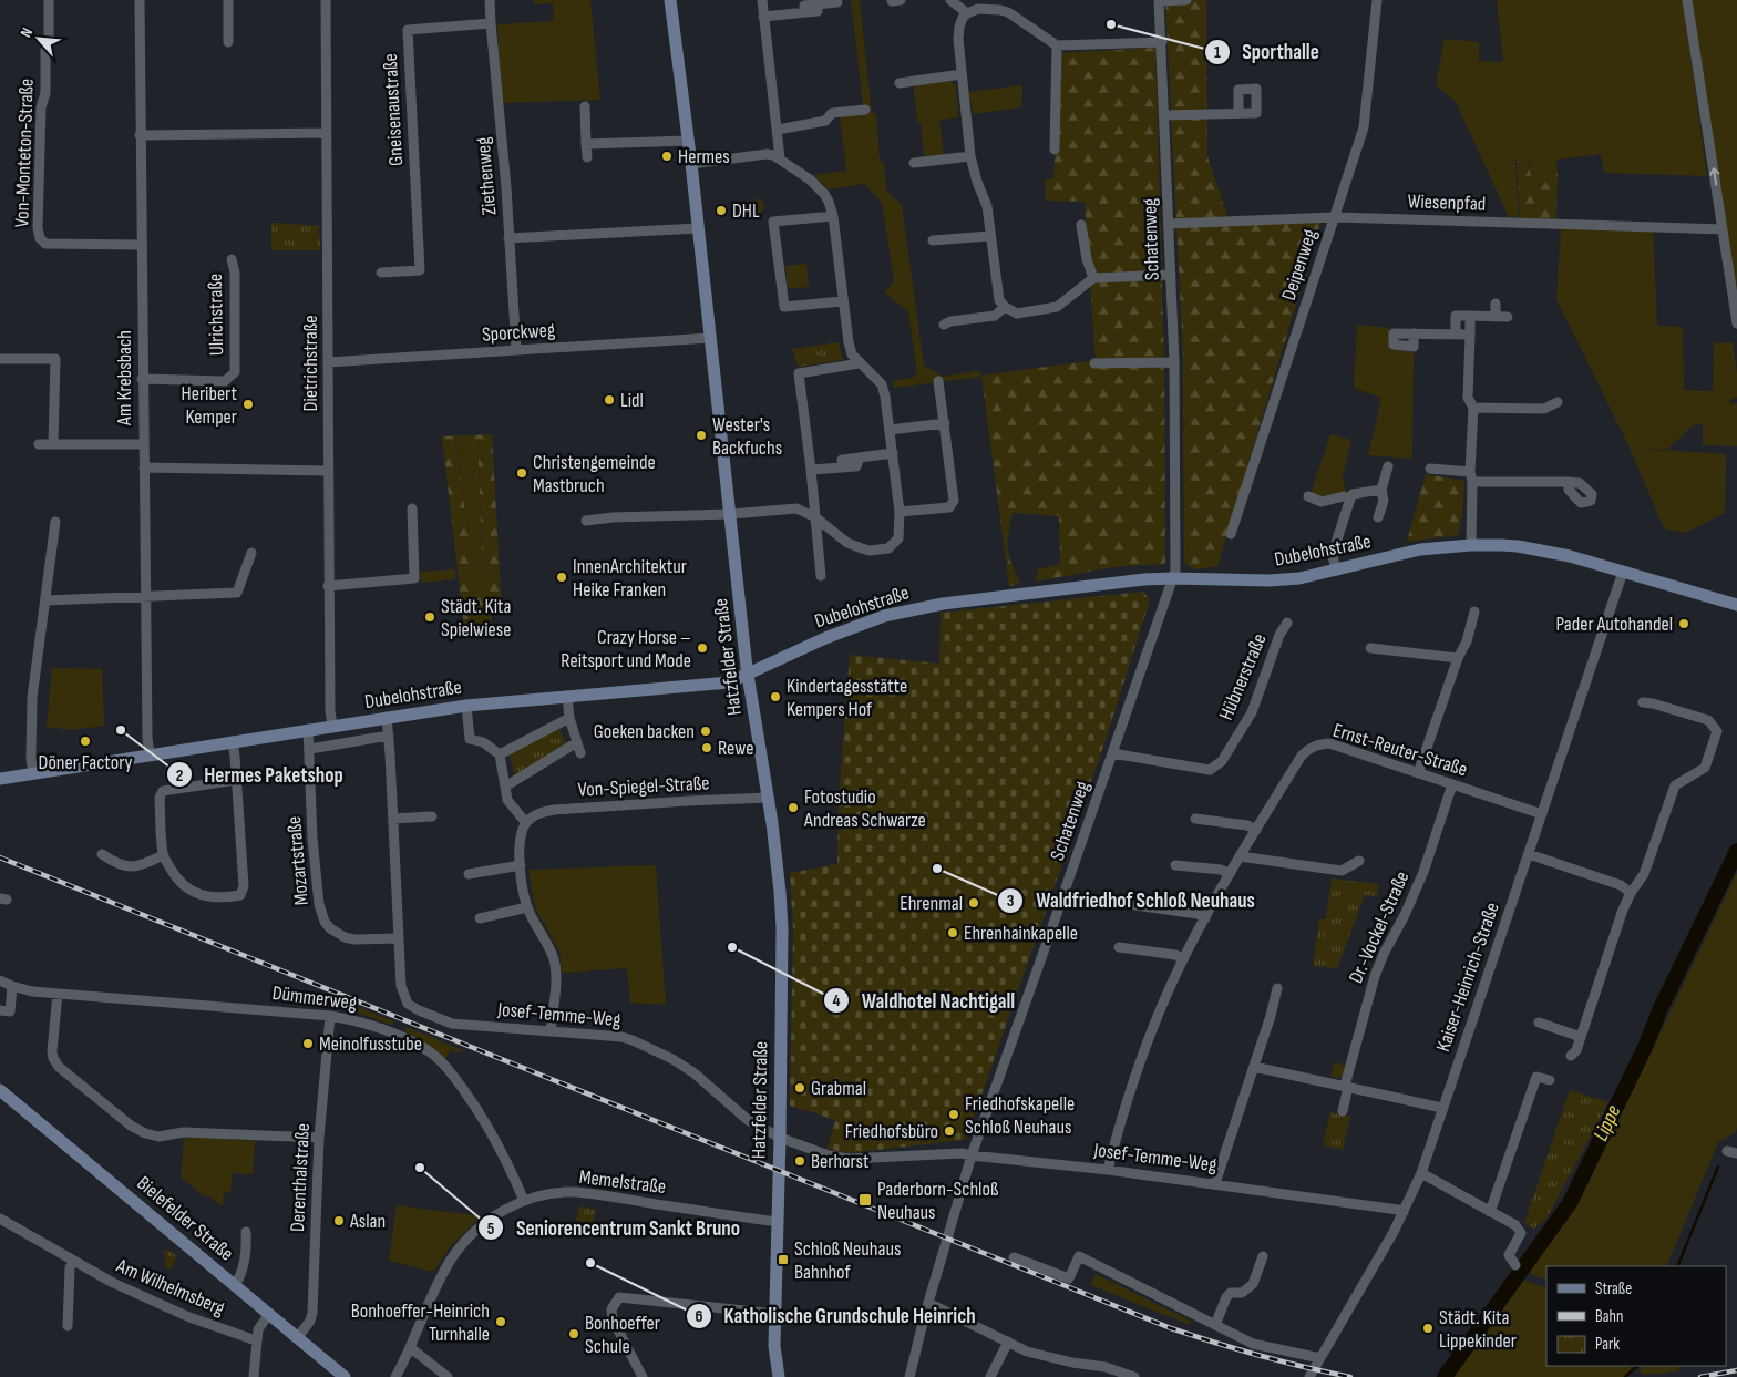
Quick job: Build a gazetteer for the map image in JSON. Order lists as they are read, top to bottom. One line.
{"streets":{"main road":["Dubelohstraße","Hatzfelder Straße","Bielefelder Straße"],"street":["Gneisenaustraße","Von-Monteton-Straße","Ziethenweg","Wiesenpfad","Schatenweg","Deipenweg","Ulrichstraße","Sporckweg","Dietrichstraße","Am Krebsbach","Hübnerstraße","Ernst-Reuter-Straße","Von-Spiegel-Straße","Mozartstraße","Dr.-Vockel-Straße","Kaiser-Heinrich-Straße","Dümmerweg","Josef-Temme-Weg","Derenthalstraße","Memelstraße","Am Wilhelmsberg"]},"crossings":[["Gneisenaustraße","Ziethenweg"],["Von-Monteton-Straße","Am Krebsbach"],["Ziethenweg","Sporckweg"],["Wiesenpfad","Schatenweg"],["Wiesenpfad","Deipenweg"],["Schatenweg","Dubelohstraße"],["Schatenweg","Hübnerstraße"],["Schatenweg","Josef-Temme-Weg"],["Ulrichstraße","Am Krebsbach"],["Sporckweg","Dietrichstraße"],["Sporckweg","Hatzfelder Straße"],["Dietrichstraße","Dubelohstraße"],["Am Krebsbach","Dubelohstraße"],["Dubelohstraße","Hatzfelder Straße"],["Dubelohstraße","Von-Spiegel-Straße"],["Dubelohstraße","Mozartstraße"],["Dubelohstraße","Kaiser-Heinrich-Straße"],["Hatzfelder Straße","Von-Spiegel-Straße"],["Hatzfelder Straße","Josef-Temme-Weg"],["Hatzfelder Straße","Memelstraße"],["Ernst-Reuter-Straße","Dr.-Vockel-Straße"],["Ernst-Reuter-Straße","Kaiser-Heinrich-Straße"],["Ernst-Reuter-Straße","Josef-Temme-Weg"],["Mozartstraße","Josef-Temme-Weg"],["Kaiser-Heinrich-Straße","Josef-Temme-Weg"],["Dümmerweg","Derenthalstraße"],["Dümmerweg","Memelstraße"],["Derenthalstraße","Bielefelder Straße"]],"water":["Lippe"],"places":{"other":["Sporthalle","Hermes","DHL","Lidl","Heribert Kemper","Wester's Backfuchs","Christengemeinde Mastbruch","InnenArchitektur Heike Franken","Städt. Kita Spielwiese","Pader Autohandel","Crazy Horse – Reitsport und Mode","Kindertagesstätte Kempers Hof","Hermes Paketshop","Goeken backen","Döner Factory","Rewe","Fotostudio Andreas Schwarze","Waldfriedhof Schloß Neuhaus","Ehrenmal","Ehrenhainkapelle","Waldhotel Nachtigall","Meinolfusstube","Grabmal","Friedhofskapelle Schloß Neuhaus","Friedhofsbüro","Berhorst","Seniorencentrum Sankt Bruno","Aslan","Katholische Grundschule Heinrich","Bonhoeffer-Heinrich Turnhalle","Städt. Kita Lippekinder","Bonhoeffer Schule"],"transit":["Paderborn-Schloß Neuhaus","Schloß Neuhaus Bahnhof"]},"legend":["Straße","Bahn","Park"],"north":"top left"}
